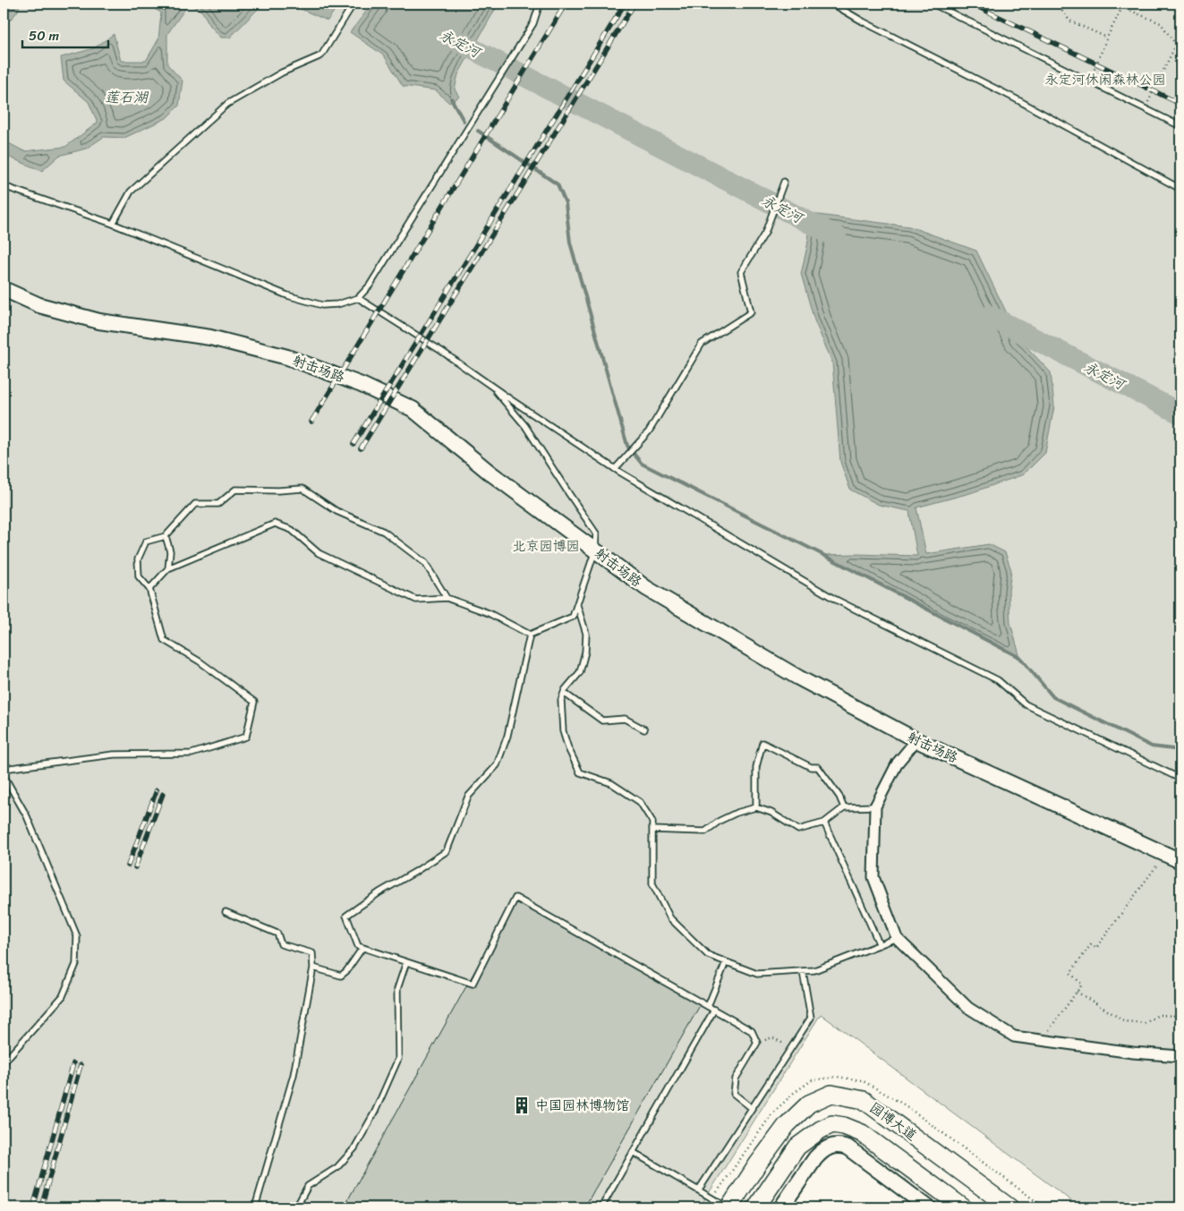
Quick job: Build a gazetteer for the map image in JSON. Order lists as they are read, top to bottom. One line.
{"streets":{"main road":["园博大道"],"street":["射击场路"]},"water":["永定河","莲石湖"],"parks":["永定河休闲森林公园","北京园博园"],"places":{"building":["中国园林博物馆"]},"scale_bar":"50 m"}
